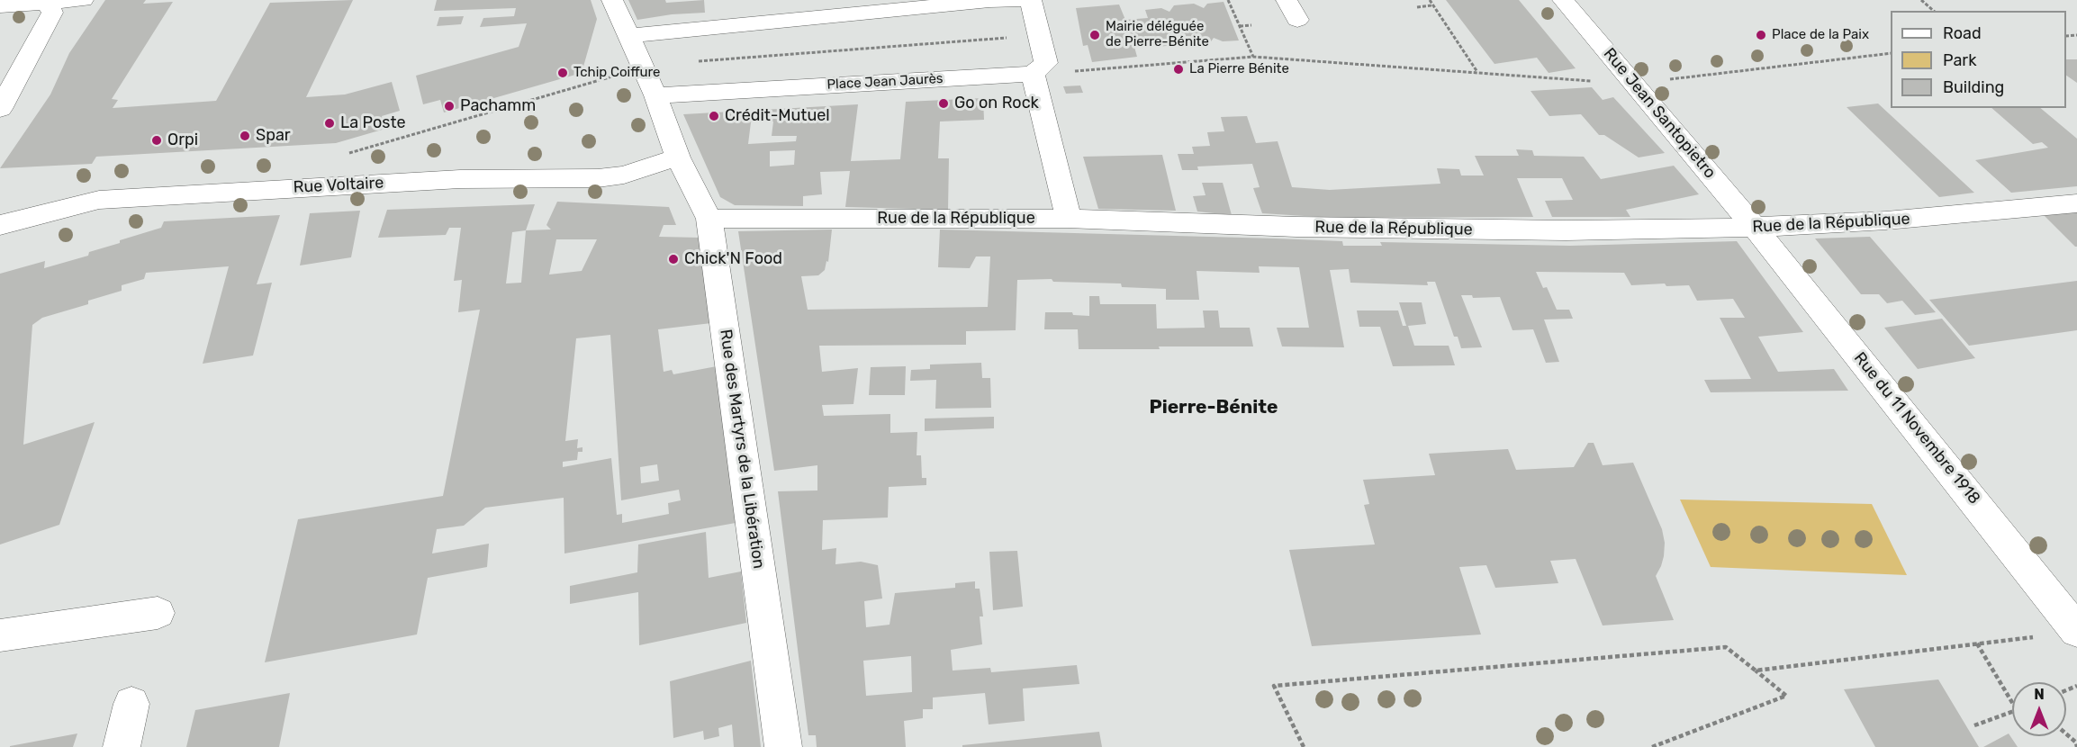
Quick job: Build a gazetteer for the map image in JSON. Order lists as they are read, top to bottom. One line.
{"streets":{"street":["Place Jean Jaurès","Rue Jean Santopietro","Rue Voltaire","Rue de la République","Rue du 11 Novembre 1918","Rue des Martyrs de la Libération"]},"crossings":[["Place Jean Jaurès","Rue des Martyrs de la Libération"],["Rue Jean Santopietro","Rue de la République"],["Rue Jean Santopietro","Rue du 11 Novembre 1918"],["Rue Voltaire","Rue des Martyrs de la Libération"],["Rue de la République","Rue du 11 Novembre 1918"],["Rue de la République","Rue des Martyrs de la Libération"]],"districts":["Pierre-Bénite"],"places":["Mairie déléguée de Pierre-Bénite","Place de la Paix","La Pierre Bénite","Tchip Coiffure","Go on Rock","Pachamm","Crédit-Mutuel","La Poste","Spar","Orpi","Chick'N Food"],"legend":["Road","Park","Building"],"north":"top"}
